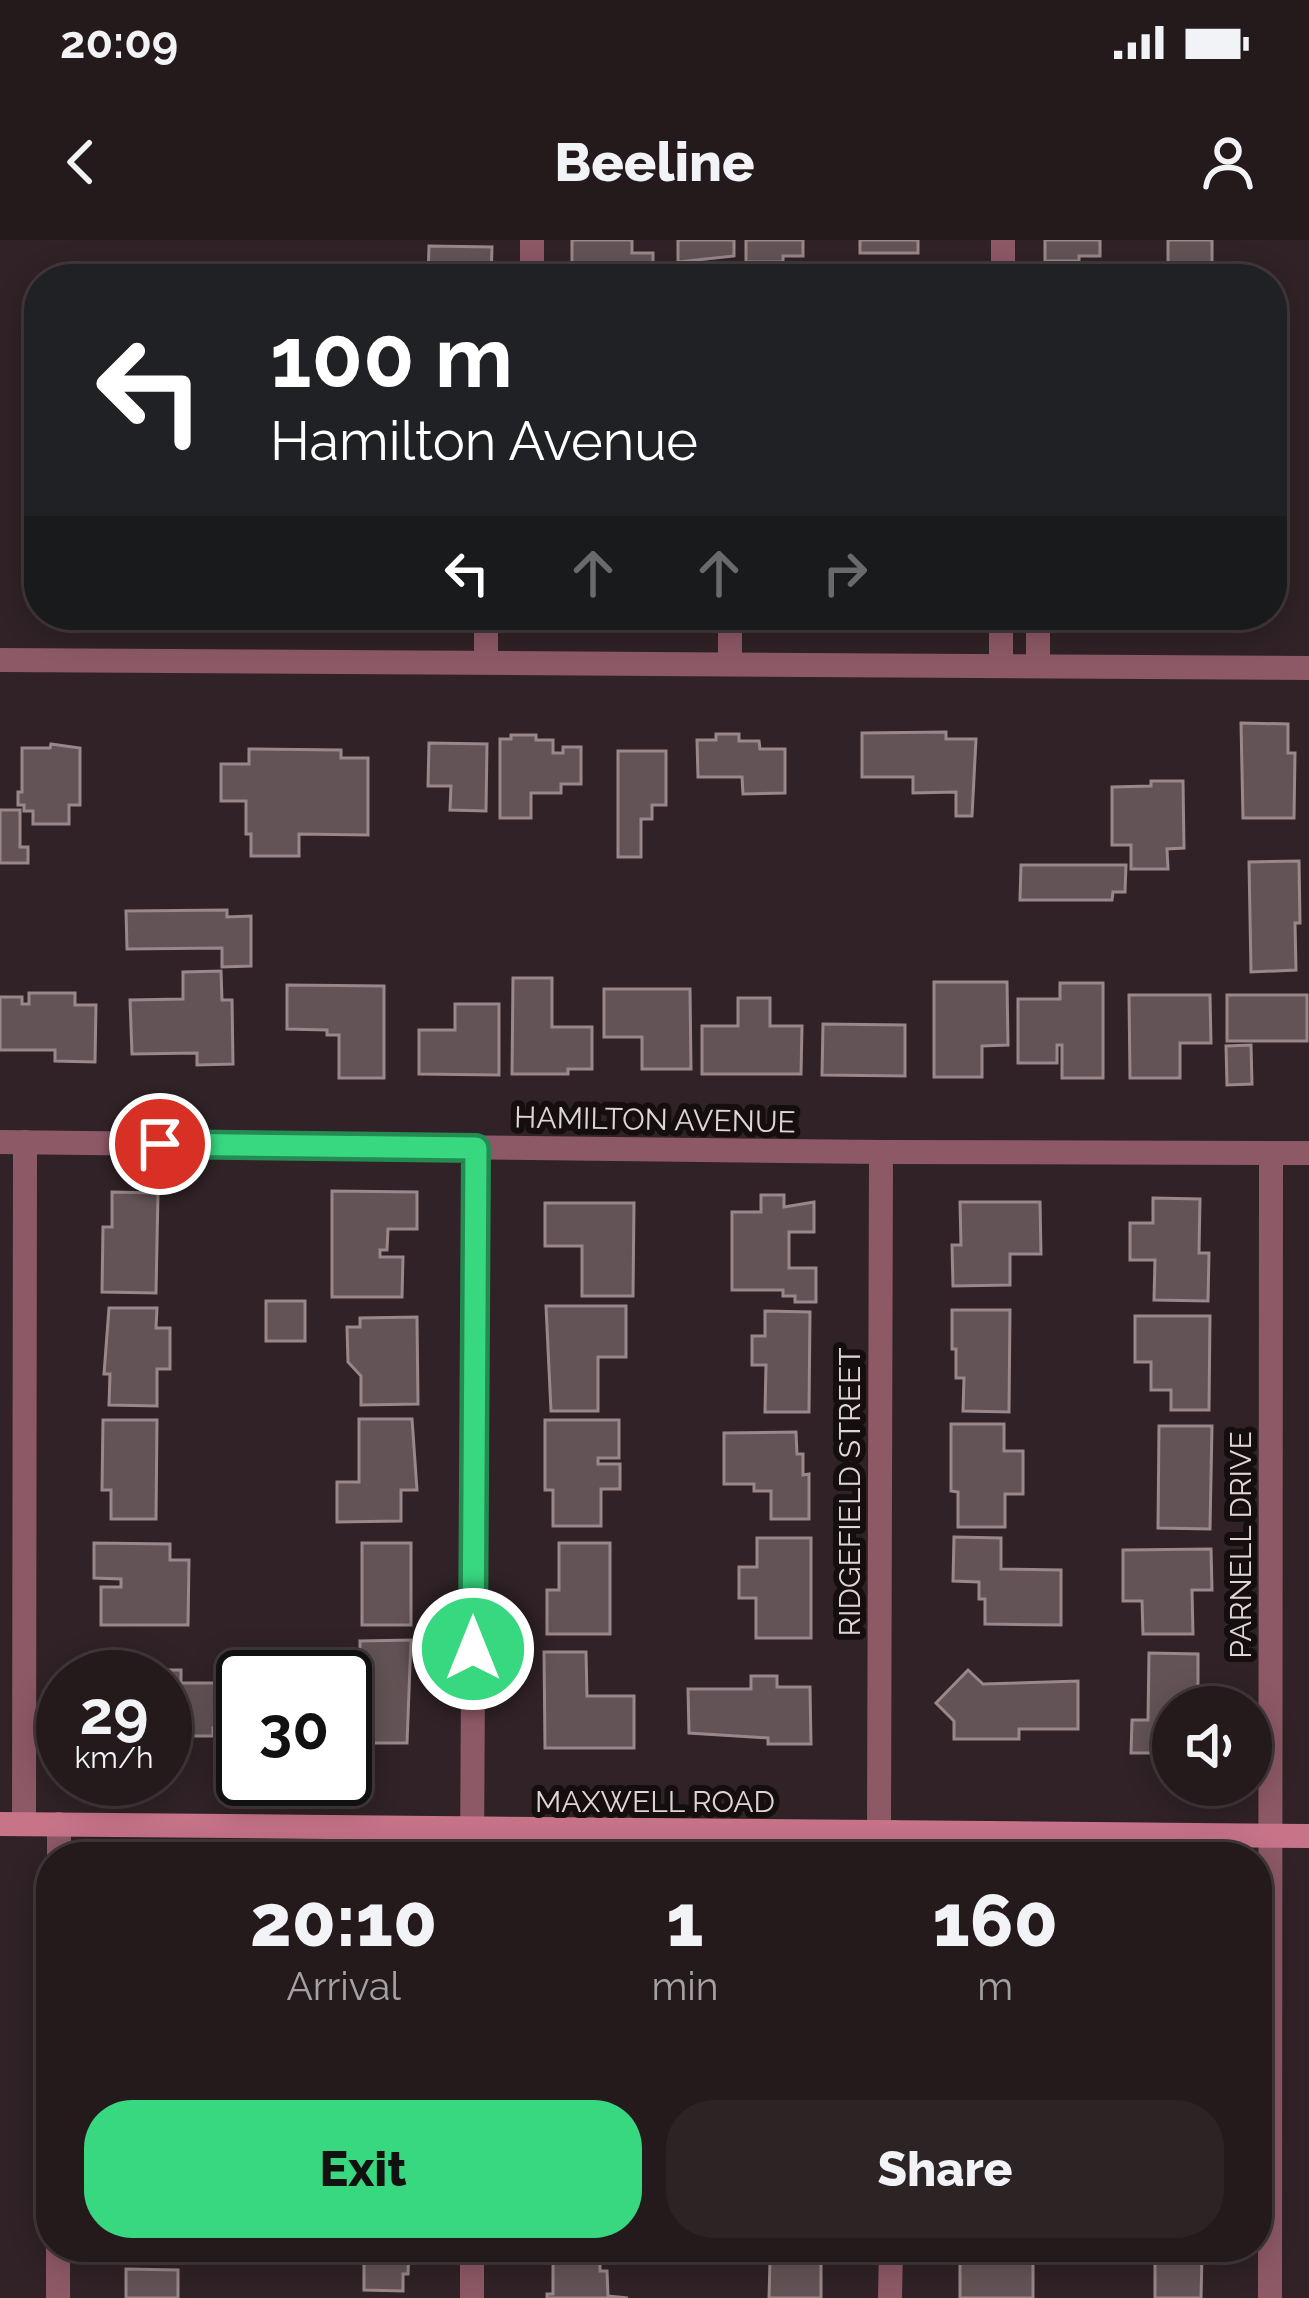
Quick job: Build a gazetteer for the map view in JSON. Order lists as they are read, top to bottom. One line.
{"streets":{"main road":["MAXWELL ROAD"],"street":["HAMILTON AVENUE","RIDGEFIELD STREET","PARNELL DRIVE"]},"crossings":[["HAMILTON AVENUE","RIDGEFIELD STREET"],["HAMILTON AVENUE","PARNELL DRIVE"],["RIDGEFIELD STREET","MAXWELL ROAD"],["PARNELL DRIVE","MAXWELL ROAD"]],"page":{"status":"20:09","header":"Beeline","turn":["100 m","Hamilton Avenue"],"speed":"29 km/h","limit":"30","eta":["20:10","Arrival","1","min","160","m"],"buttons":["Exit","Share"]}}
